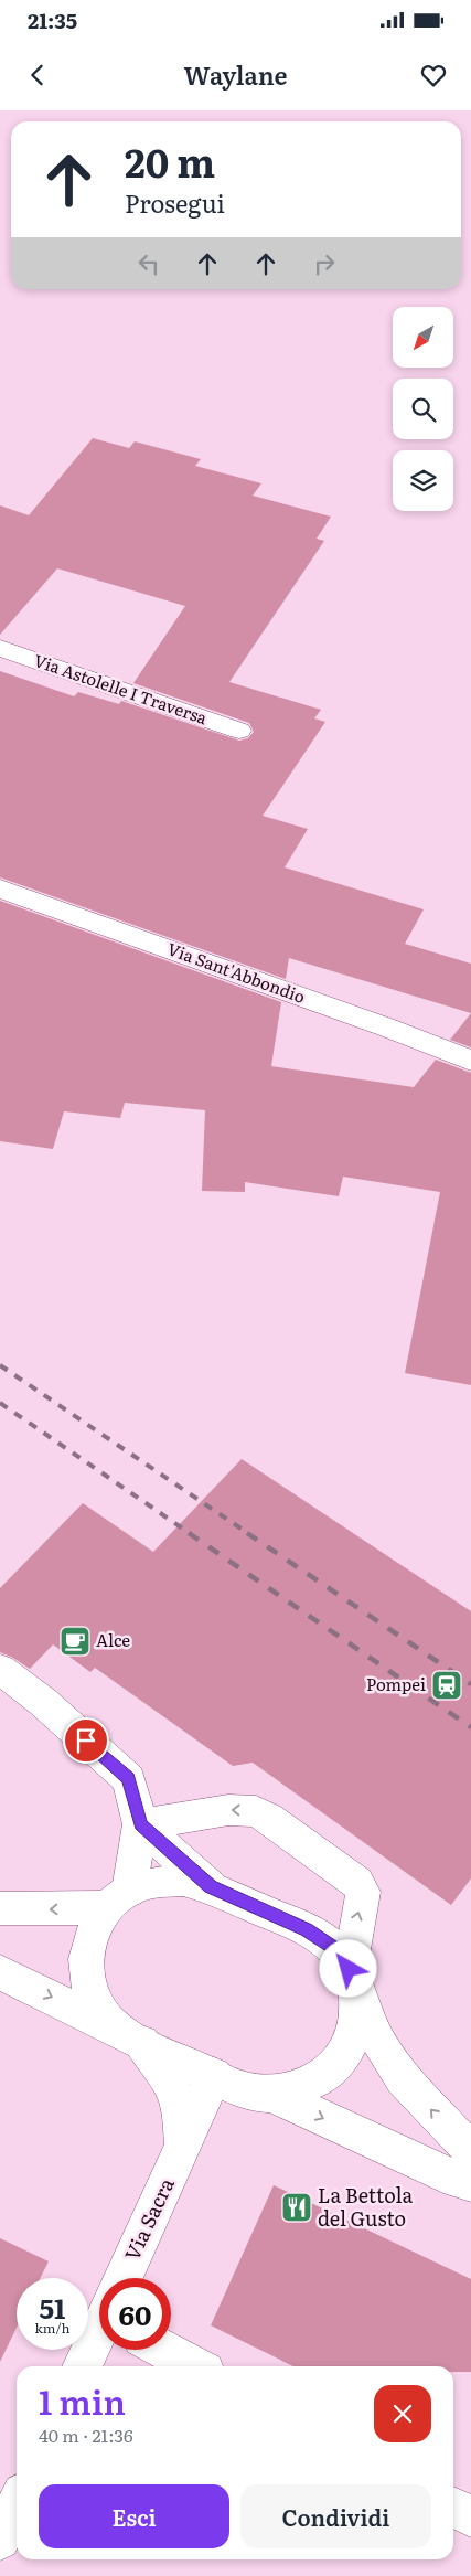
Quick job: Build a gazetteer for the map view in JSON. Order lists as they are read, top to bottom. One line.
{"streets":{"street":["Via Astolelle I Traversa","Via Sant'Abbondio","Via Sacra"]},"places":{"cafe":["Alce"],"station":["Pompei"],"restaurant":["La Bettola del Gusto"]},"north":"bottom left","page":{"status":"21:35","header":"Waylane","turn":["20 m","Prosegui"],"speed":"51 km/h","limit":"60","heading":["1 min","40 m · 21:36"],"buttons":["Esci","Condividi"]}}
